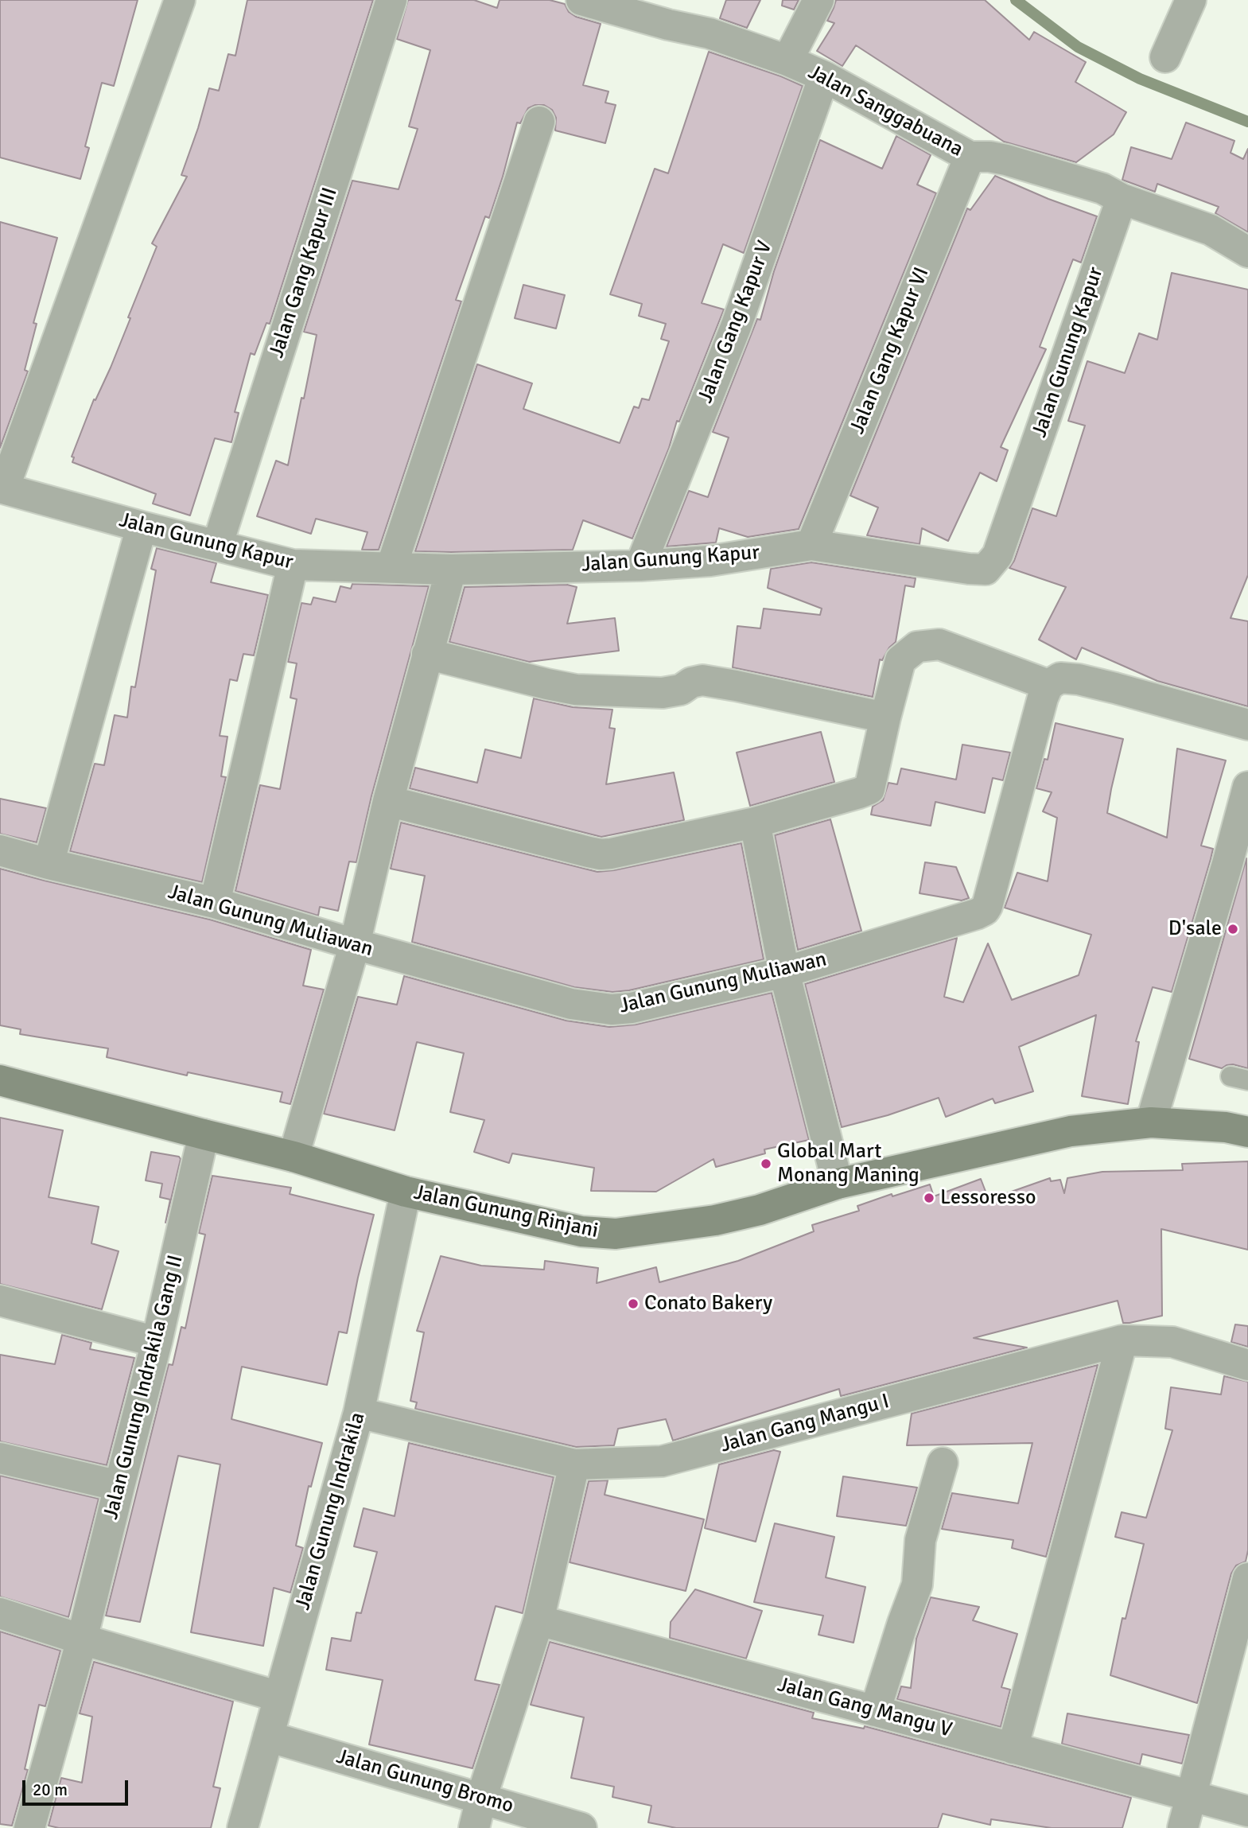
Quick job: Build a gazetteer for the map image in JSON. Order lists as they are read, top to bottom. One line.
{"streets":{"street":["Jalan Sanggabuana","Jalan Gang Kapur III","Jalan Gang Kapur V","Jalan Gang Kapur VI","Jalan Gunung Kapur","Jalan Gunung Muliawan","Jalan Gunung Rinjani","Jalan Gunung Indrakila Gang II","Jalan Gang Mangu I","Jalan Gunung Indrakila","Jalan Gang Mangu V","Jalan Gunung Bromo"]},"crossings":[["Jalan Sanggabuana","Jalan Gang Kapur V"],["Jalan Sanggabuana","Jalan Gang Kapur VI"],["Jalan Sanggabuana","Jalan Gunung Kapur"],["Jalan Gang Kapur III","Jalan Gunung Kapur"],["Jalan Gang Kapur V","Jalan Gunung Kapur"],["Jalan Gang Kapur VI","Jalan Gunung Kapur"],["Jalan Gunung Rinjani","Jalan Gunung Indrakila Gang II"],["Jalan Gunung Rinjani","Jalan Gunung Indrakila"],["Jalan Gang Mangu I","Jalan Gunung Indrakila"],["Jalan Gunung Indrakila","Jalan Gunung Bromo"]],"places":["D'sale","Global Mart Monang Maning","Lessoresso","Conato Bakery"],"scale_bar":"20 m"}
